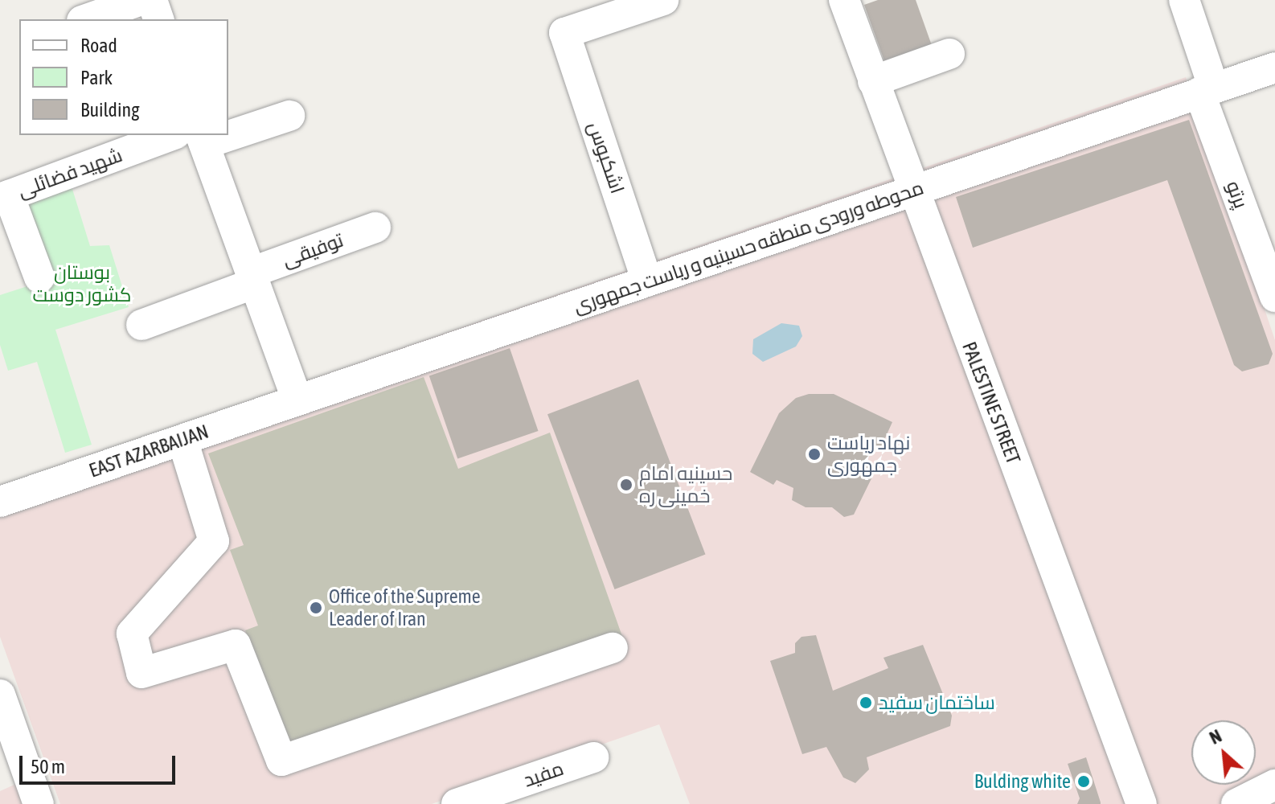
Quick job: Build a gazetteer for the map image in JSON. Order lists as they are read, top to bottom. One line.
{"streets":{"street":["اشکبوس","شهید فضائلی","پرتو","محوطه ورودی منطقه حسینیه و ریاست جمهوری","توفیقی","PALESTINE STREET","EAST AZARBAIJAN","مفید"]},"crossings":[["اشکبوس","محوطه ورودی منطقه حسینیه و ریاست جمهوری"],["پرتو","محوطه ورودی منطقه حسینیه و ریاست جمهوری"],["محوطه ورودی منطقه حسینیه و ریاست جمهوری","PALESTINE STREET"],["محوطه ورودی منطقه حسینیه و ریاست جمهوری","EAST AZARBAIJAN"]],"parks":["بوستان کشور دوست"],"places":["نهاد ریاست جمهوری","حسینیه امام خمینی ره","Office of the Supreme Leader of Iran","ساختمان سفید","Bulding white"],"legend":["Road","Park","Building"],"scale_bar":"50 m","north":"top left"}
